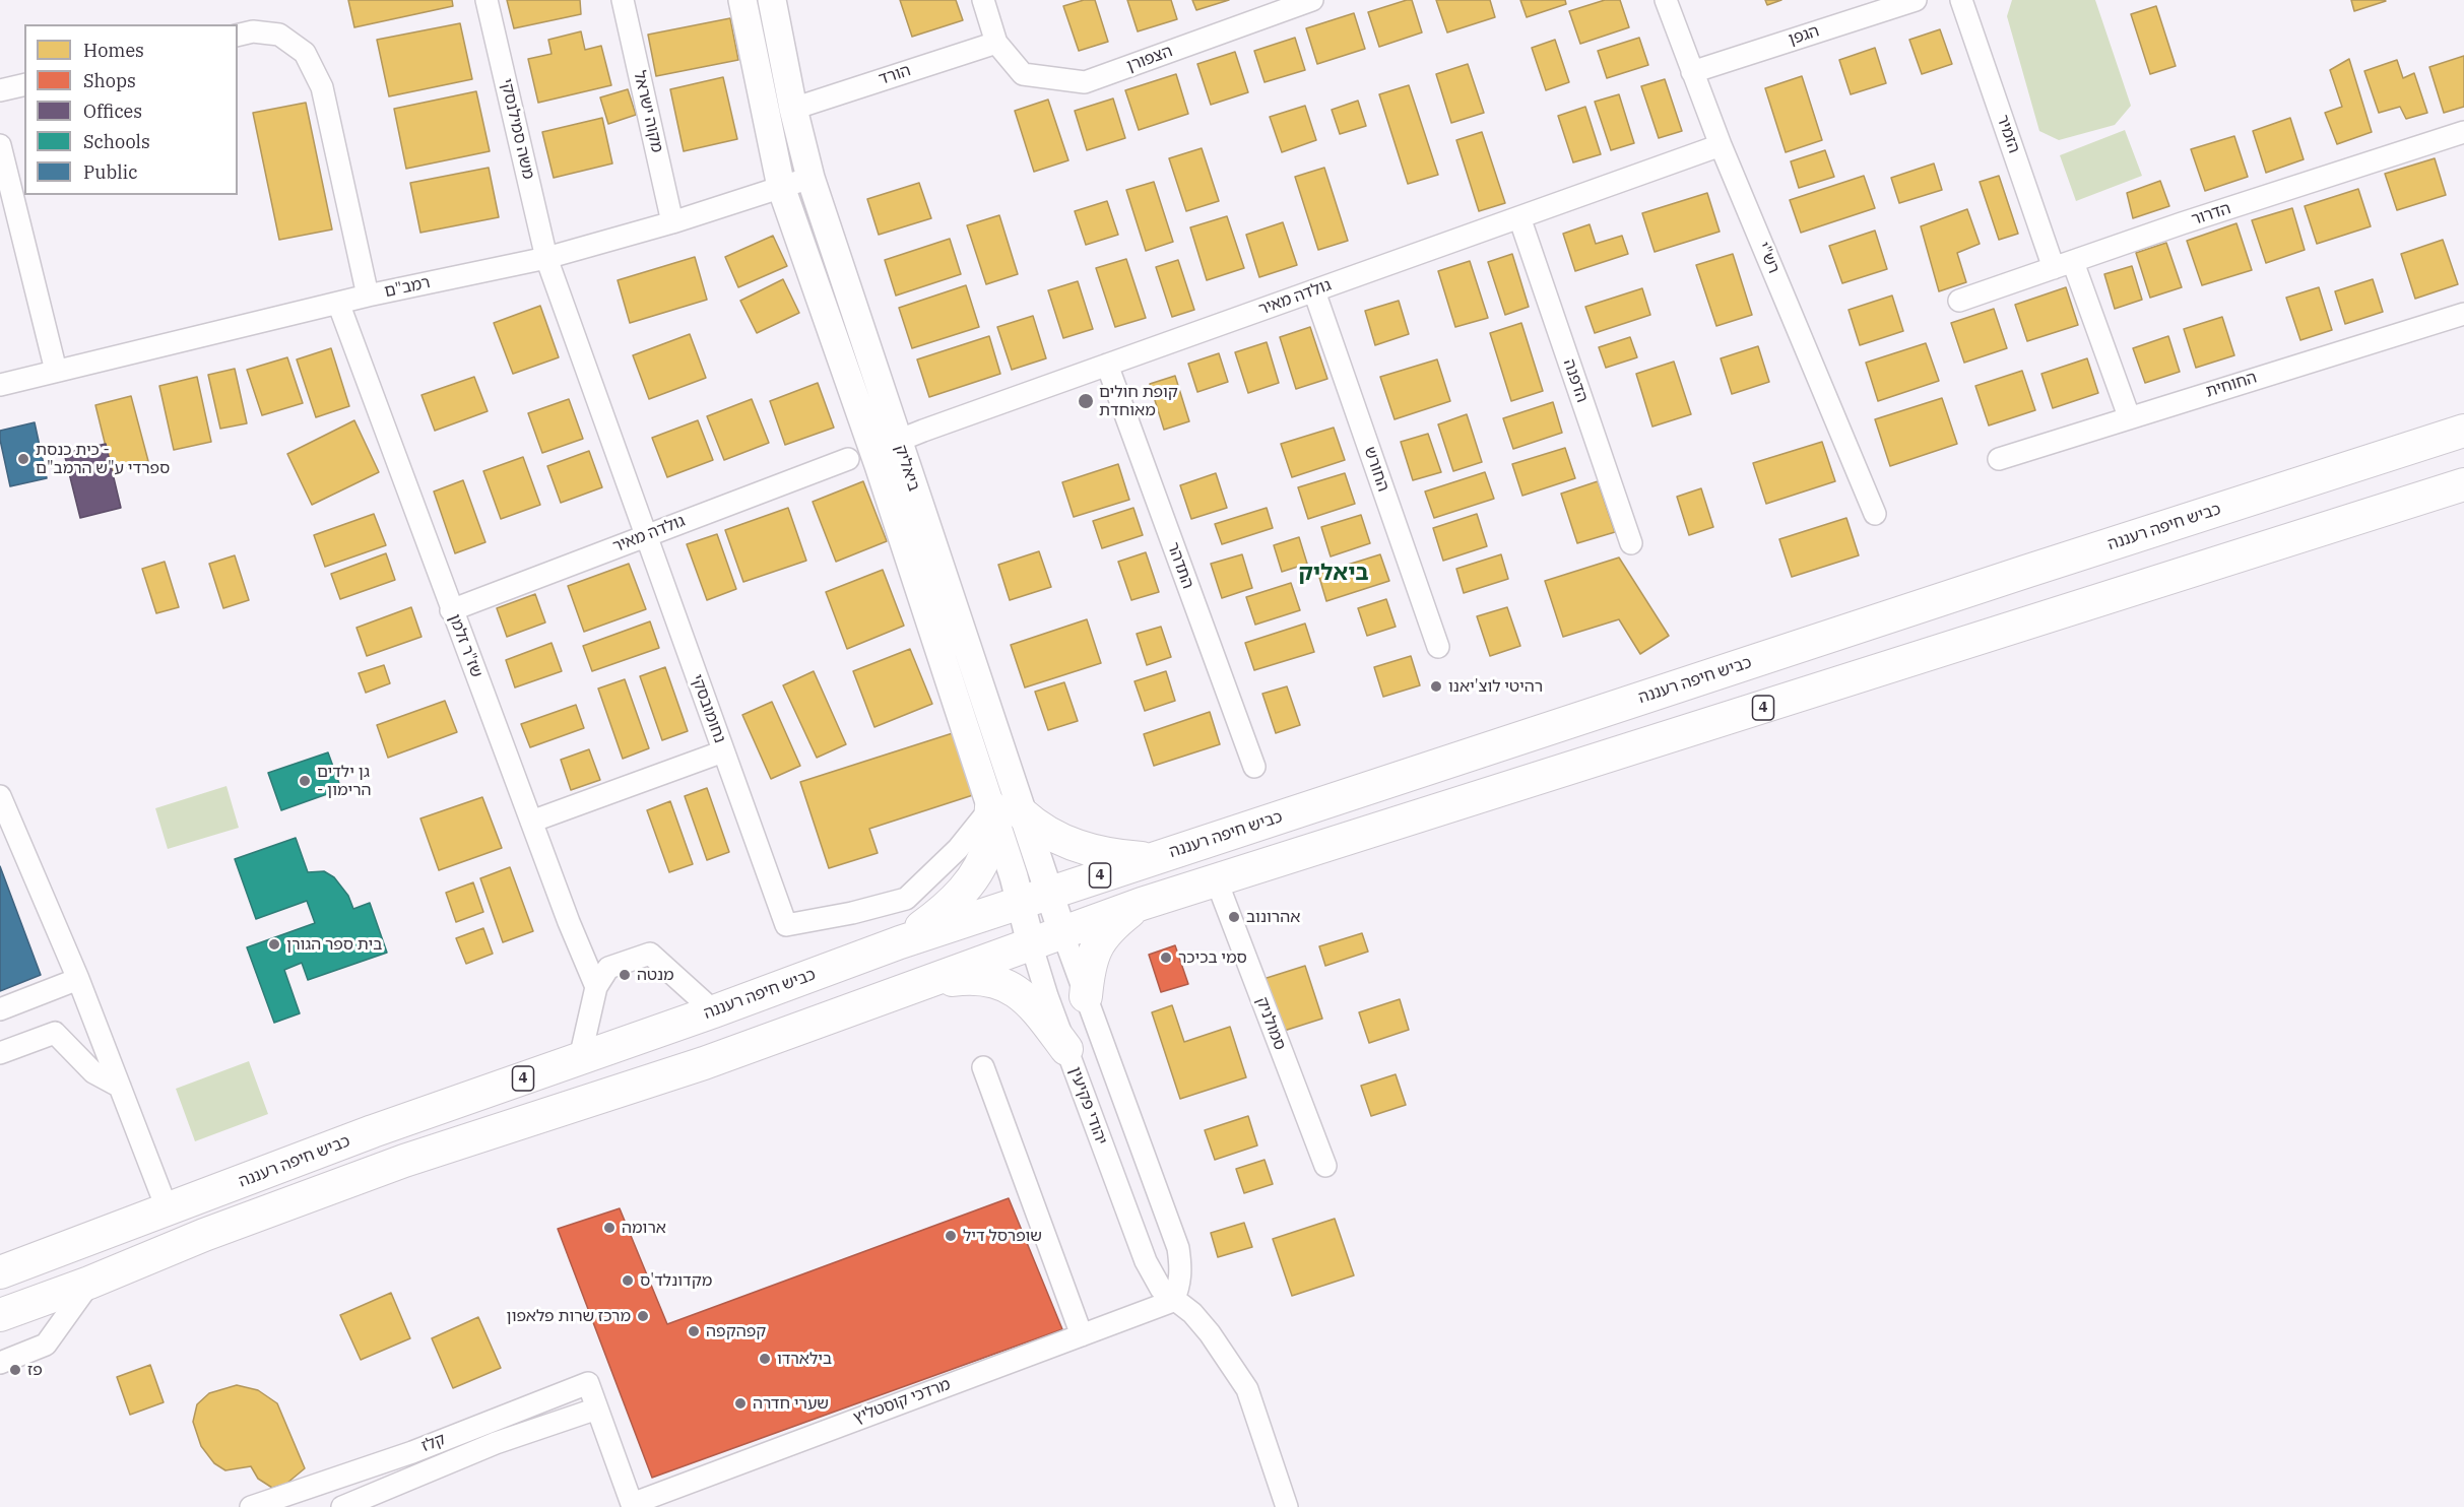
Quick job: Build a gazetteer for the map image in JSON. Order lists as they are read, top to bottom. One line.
{"streets":{"highway":["כביש חיפה רעננה","4"],"main road":["ביאליק","יהודי פקיעין"],"street":["הגפן","הצפורן","הורד","מקוה ישראל","משה סמילנסקי","הזמיר","הדרור","רש\"י","רמב\"ם","גולדה מאיר","הדפנה","החוחית","החורש","התדהר","שז\"ר זלמן","נחומובסקי","סמולניק","מרדכי קוסטליץ","קלז"]},"crossings":[["הגפן","רש\"י"],["הצפורן","הורד"],["הורד","ביאליק"],["מקוה ישראל","רמב\"ם"],["משה סמילנסקי","רמב\"ם"],["משה סמילנסקי","נחומובסקי"],["הזמיר","הדרור"],["הזמיר","החוחית"],["רש\"י","גולדה מאיר"],["רמב\"ם","ביאליק"],["רמב\"ם","שז\"ר זלמן"],["רמב\"ם","נחומובסקי"],["גולדה מאיר","הדפנה"],["גולדה מאיר","ביאליק"],["גולדה מאיר","החורש"],["גולדה מאיר","התדהר"],["גולדה מאיר","שז\"ר זלמן"],["גולדה מאיר","נחומובסקי"],["ביאליק","כביש חיפה רעננה"],["ביאליק","4"],["ביאליק","נחומובסקי"],["ביאליק","יהודי פקיעין"],["כביש חיפה רעננה","יהודי פקיעין"],["4","סמולניק"],["4","יהודי פקיעין"],["יהודי פקיעין","מרדכי קוסטליץ"],["מרדכי קוסטליץ","קלז"]],"districts":["ביאליק"],"places":["קופת חולים מאוחדת","כית כנסת - ספרדי ע\"ש הרמב\"ם","רהיטי לוצ'יאנו","גן ילדים - הרימון","אהרונוב","בית ספר הגורן","סמי בכיכר","מנטה","ארומה","שופרסל דיל","מקדונלד'ס","מרכז שרות פלאפון","קפהקפה","בילארדו","פז","שערי חדרה"],"legend":["Homes","Shops","Offices","Schools","Public"]}
